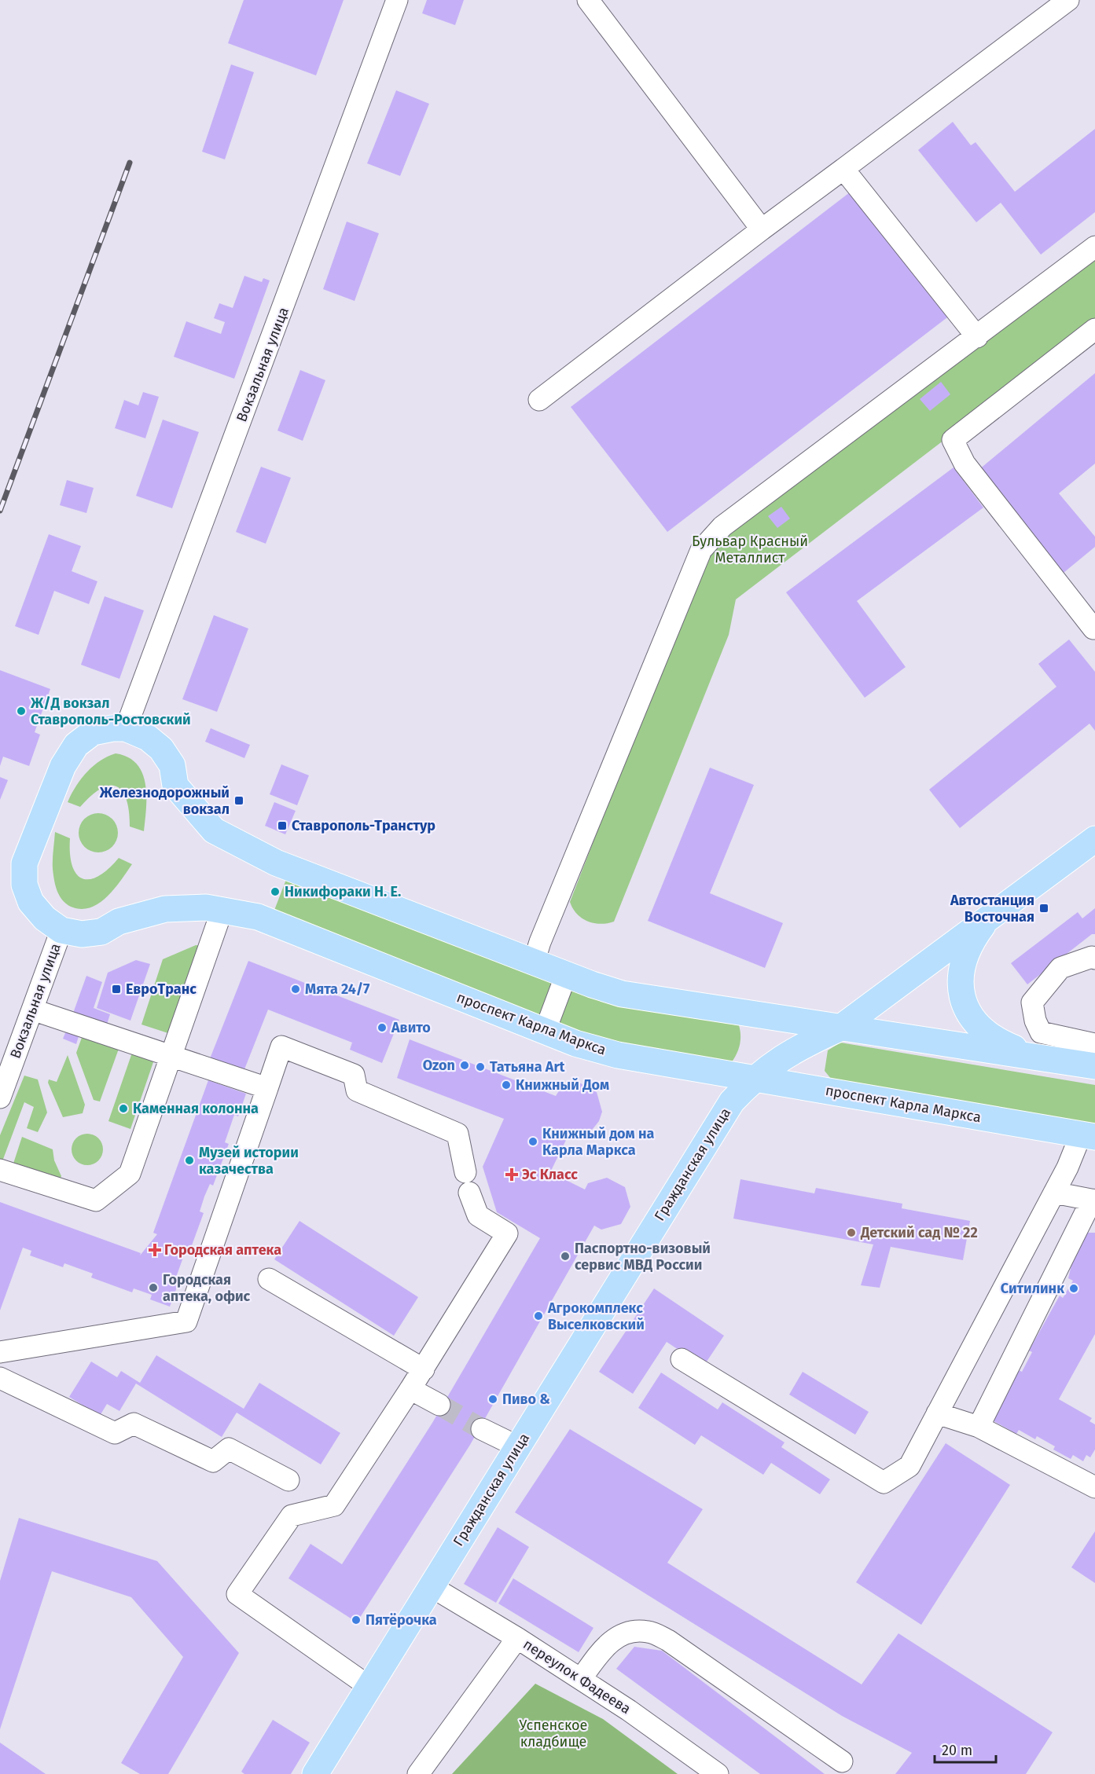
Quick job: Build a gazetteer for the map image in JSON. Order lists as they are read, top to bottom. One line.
{"streets":{"main road":["Вокзальная улица","проспект Карла Маркса","Гражданская улица"],"street":["переулок Фадеева"]},"crossings":[["Вокзальная улица","проспект Карла Маркса"],["проспект Карла Маркса","Гражданская улица"],["Гражданская улица","переулок Фадеева"]],"parks":["Бульвар Красный Металлист","Успенское кладбище"],"places":{"other":["Ж/Д вокзал Ставрополь-Ростовский","Никифораки Н. Е.","Мята 24/7","Авито","Ozon","Татьяна Art","Книжный Дом","Каменная колонна","Книжный дом на Карла Маркса","Музей истории казачества","Детский сад № 22","Паспортно-визовый сервис МВД России","Городская аптека, офис","Ситилинк","Агрокомплекс Выселковский","Пиво &","Пятёрочка"],"transit":["Железнодорожный вокзал","Ставрополь-Транстур","Автостанция Восточная","ЕвроТранс"],"health":["Эс Класс","Городская аптека"]},"scale_bar":"20 m"}
